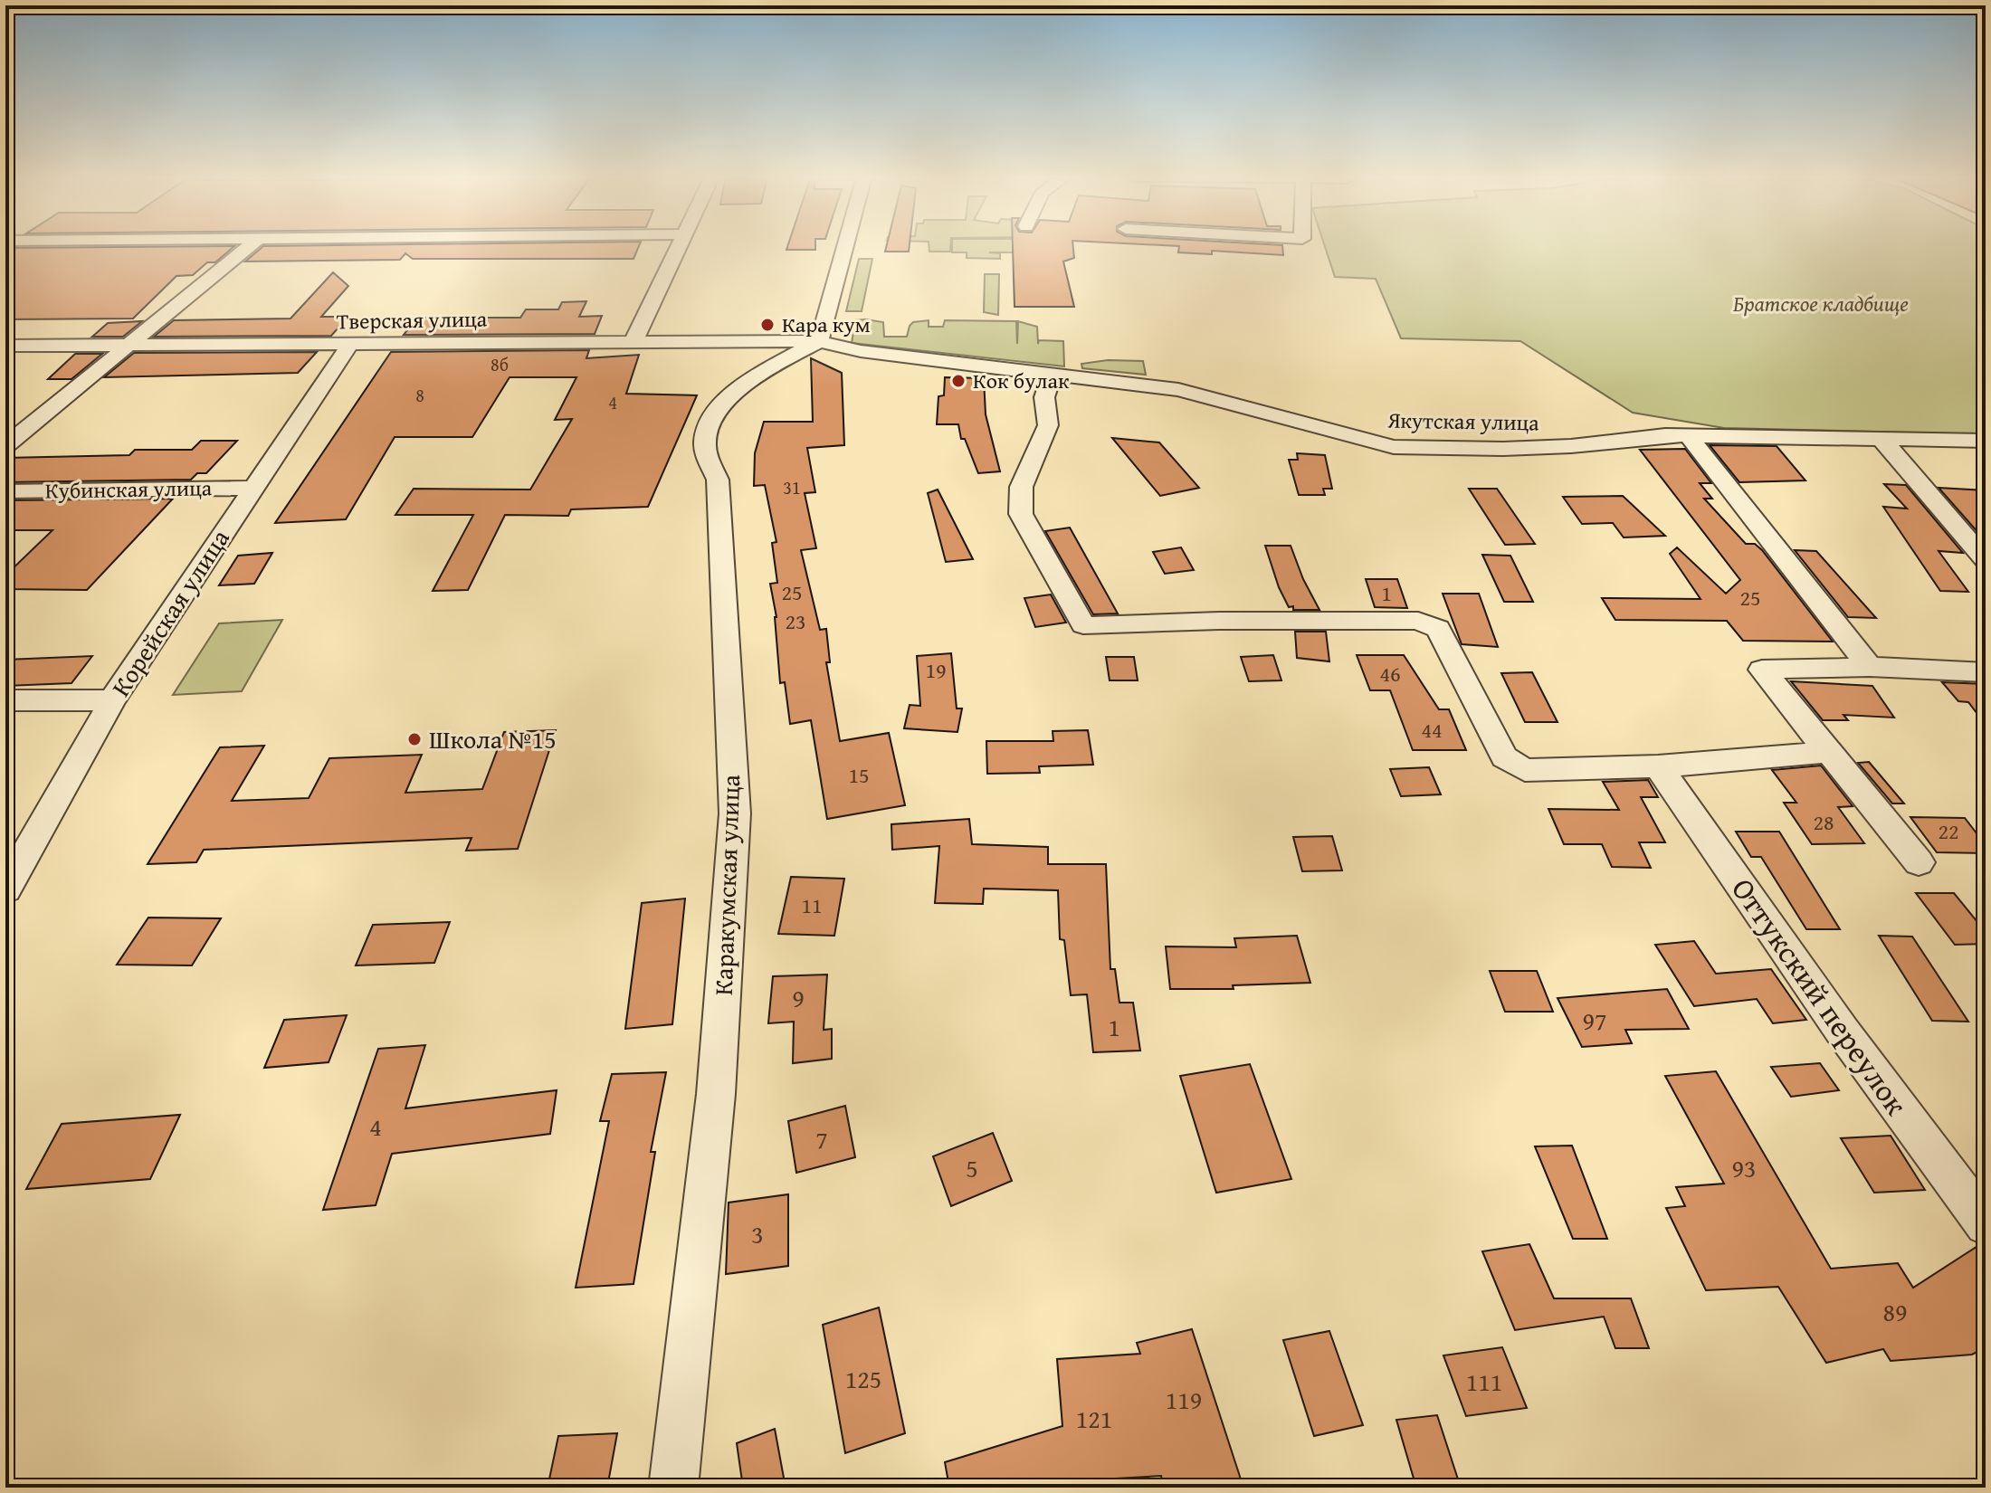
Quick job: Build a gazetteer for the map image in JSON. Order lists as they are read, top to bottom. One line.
{"streets":{"street":["Тверская улица","Якутская улица","Кубинская улица","Корейская улица","Каракумская улица","Оттукский переулок"]},"crossings":[["Тверская улица","Якутская улица"],["Тверская улица","Корейская улица"],["Тверская улица","Каракумская улица"],["Якутская улица","Каракумская улица"],["Кубинская улица","Корейская улица"]],"parks":["Братское кладбище"],"places":["Кара кум","Кок булак","Школа №15"],"house_numbers":["8б","8","4","31","25","1","25","23","19","46","44","15","28","22","11","9","97","1","4","7","5","93","3","89","125","111","119","121"]}
